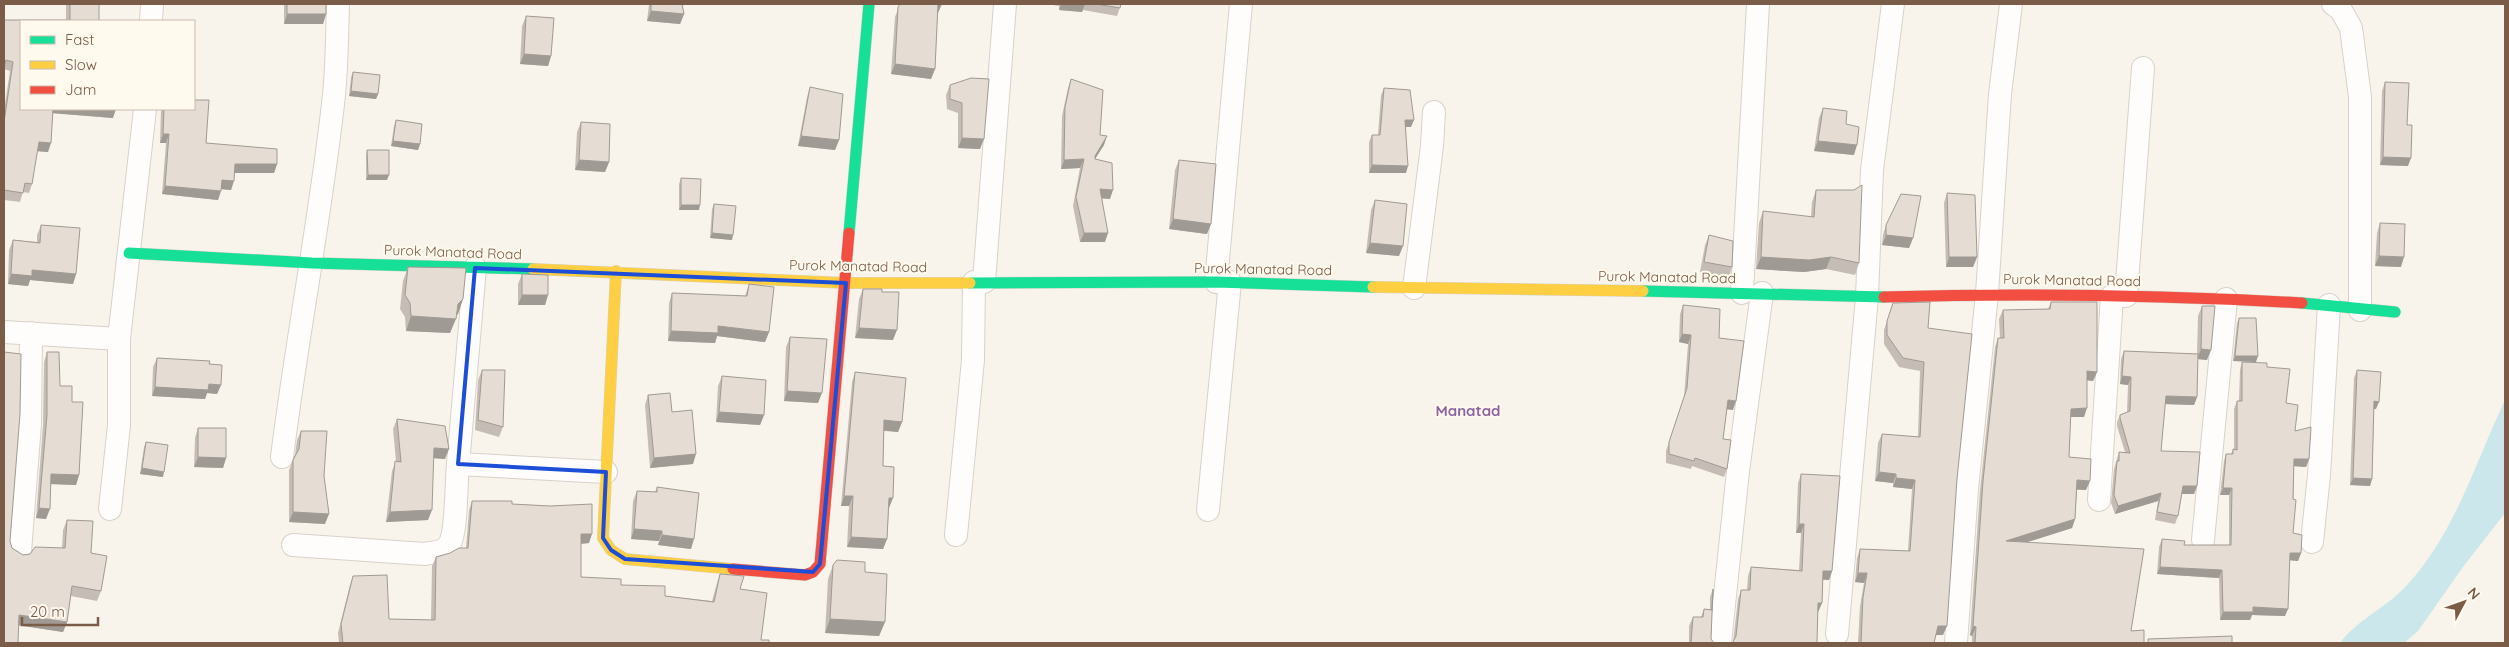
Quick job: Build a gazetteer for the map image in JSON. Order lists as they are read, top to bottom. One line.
{"streets":{"street":["Purok Manatad Road"]},"districts":["Manatad"],"legend":["Fast","Slow","Jam"],"scale_bar":"20 m","north":"top right"}
